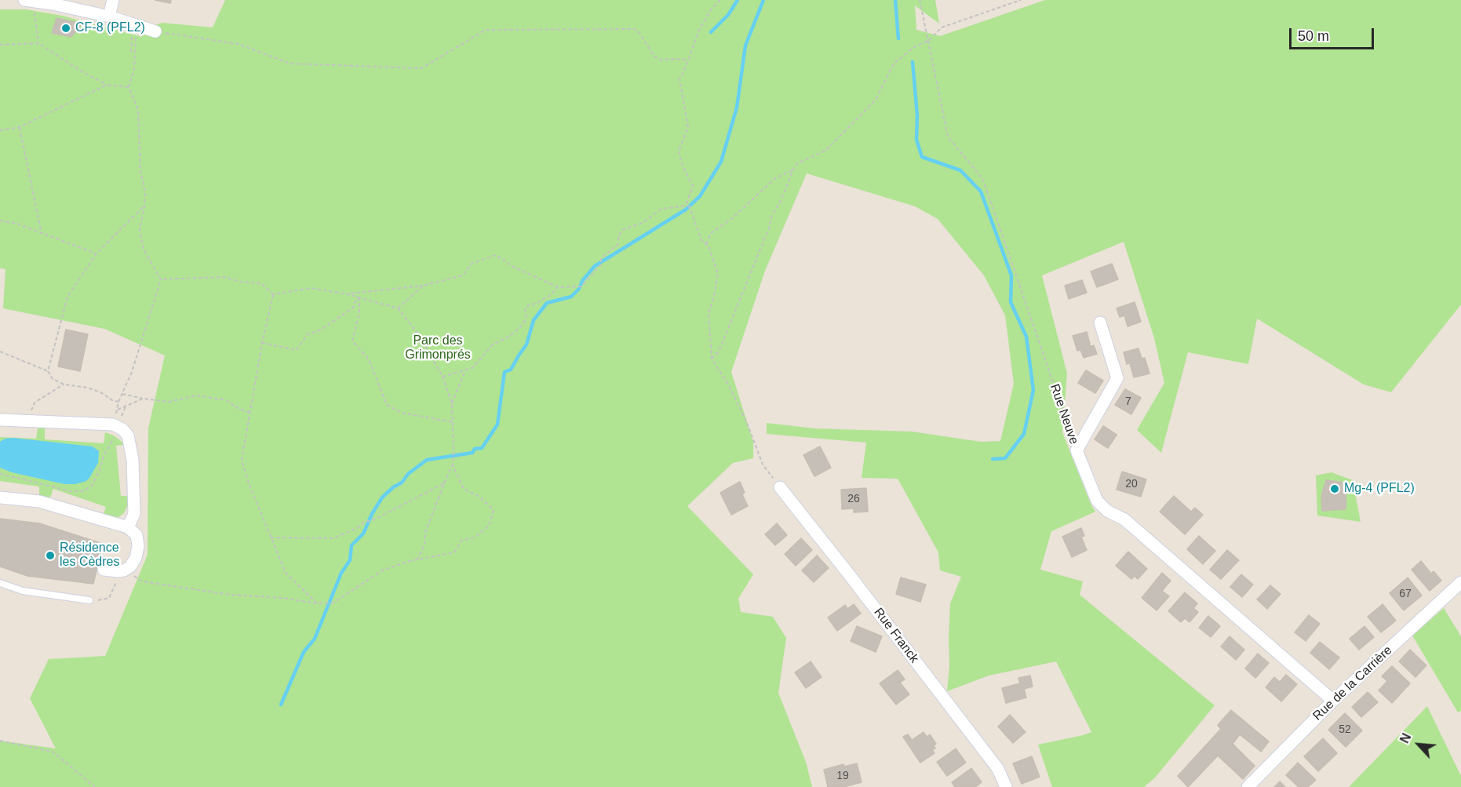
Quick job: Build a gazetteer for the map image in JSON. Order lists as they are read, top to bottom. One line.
{"streets":{"street":["Rue Neuve","Rue Franck","Rue de la Carrière"]},"crossings":[["Rue Neuve","Rue de la Carrière"]],"parks":["Parc des Grimonprés"],"places":["CF-8 (PFL2)","Mg-4 (PFL2)","Résidence les Cèdres"],"house_numbers":["7","20","26","67","52","19"],"scale_bar":"50 m","north":"top left"}
